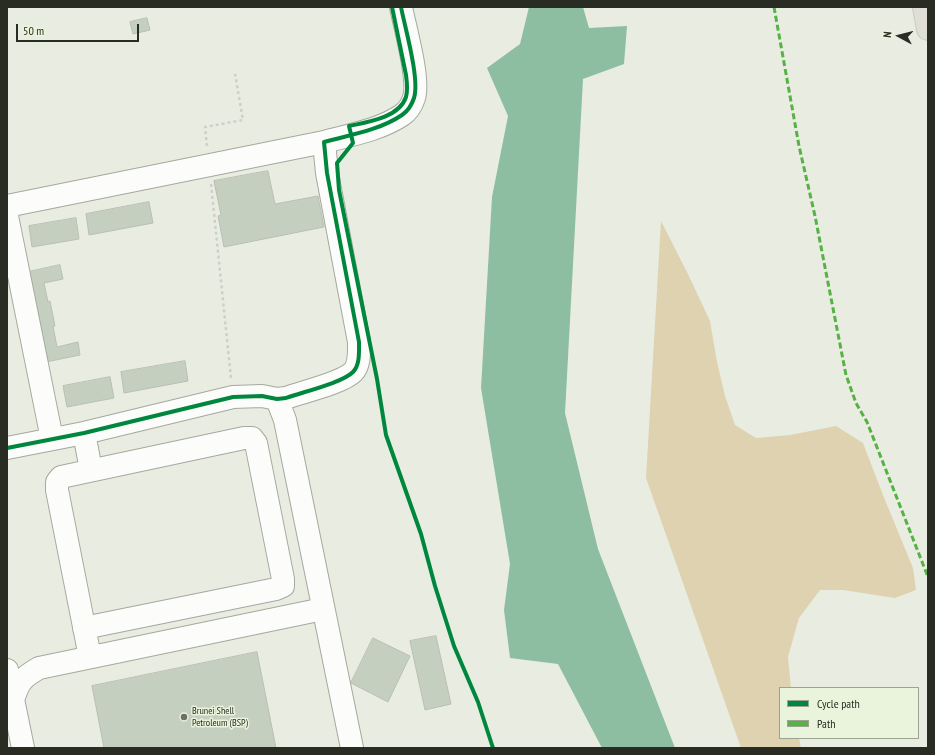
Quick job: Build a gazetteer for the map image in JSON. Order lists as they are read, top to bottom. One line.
{"places":["Brunei Shell Petroleum (BSP)"],"legend":["Cycle path","Path"],"scale_bar":"50 m","north":"left"}
